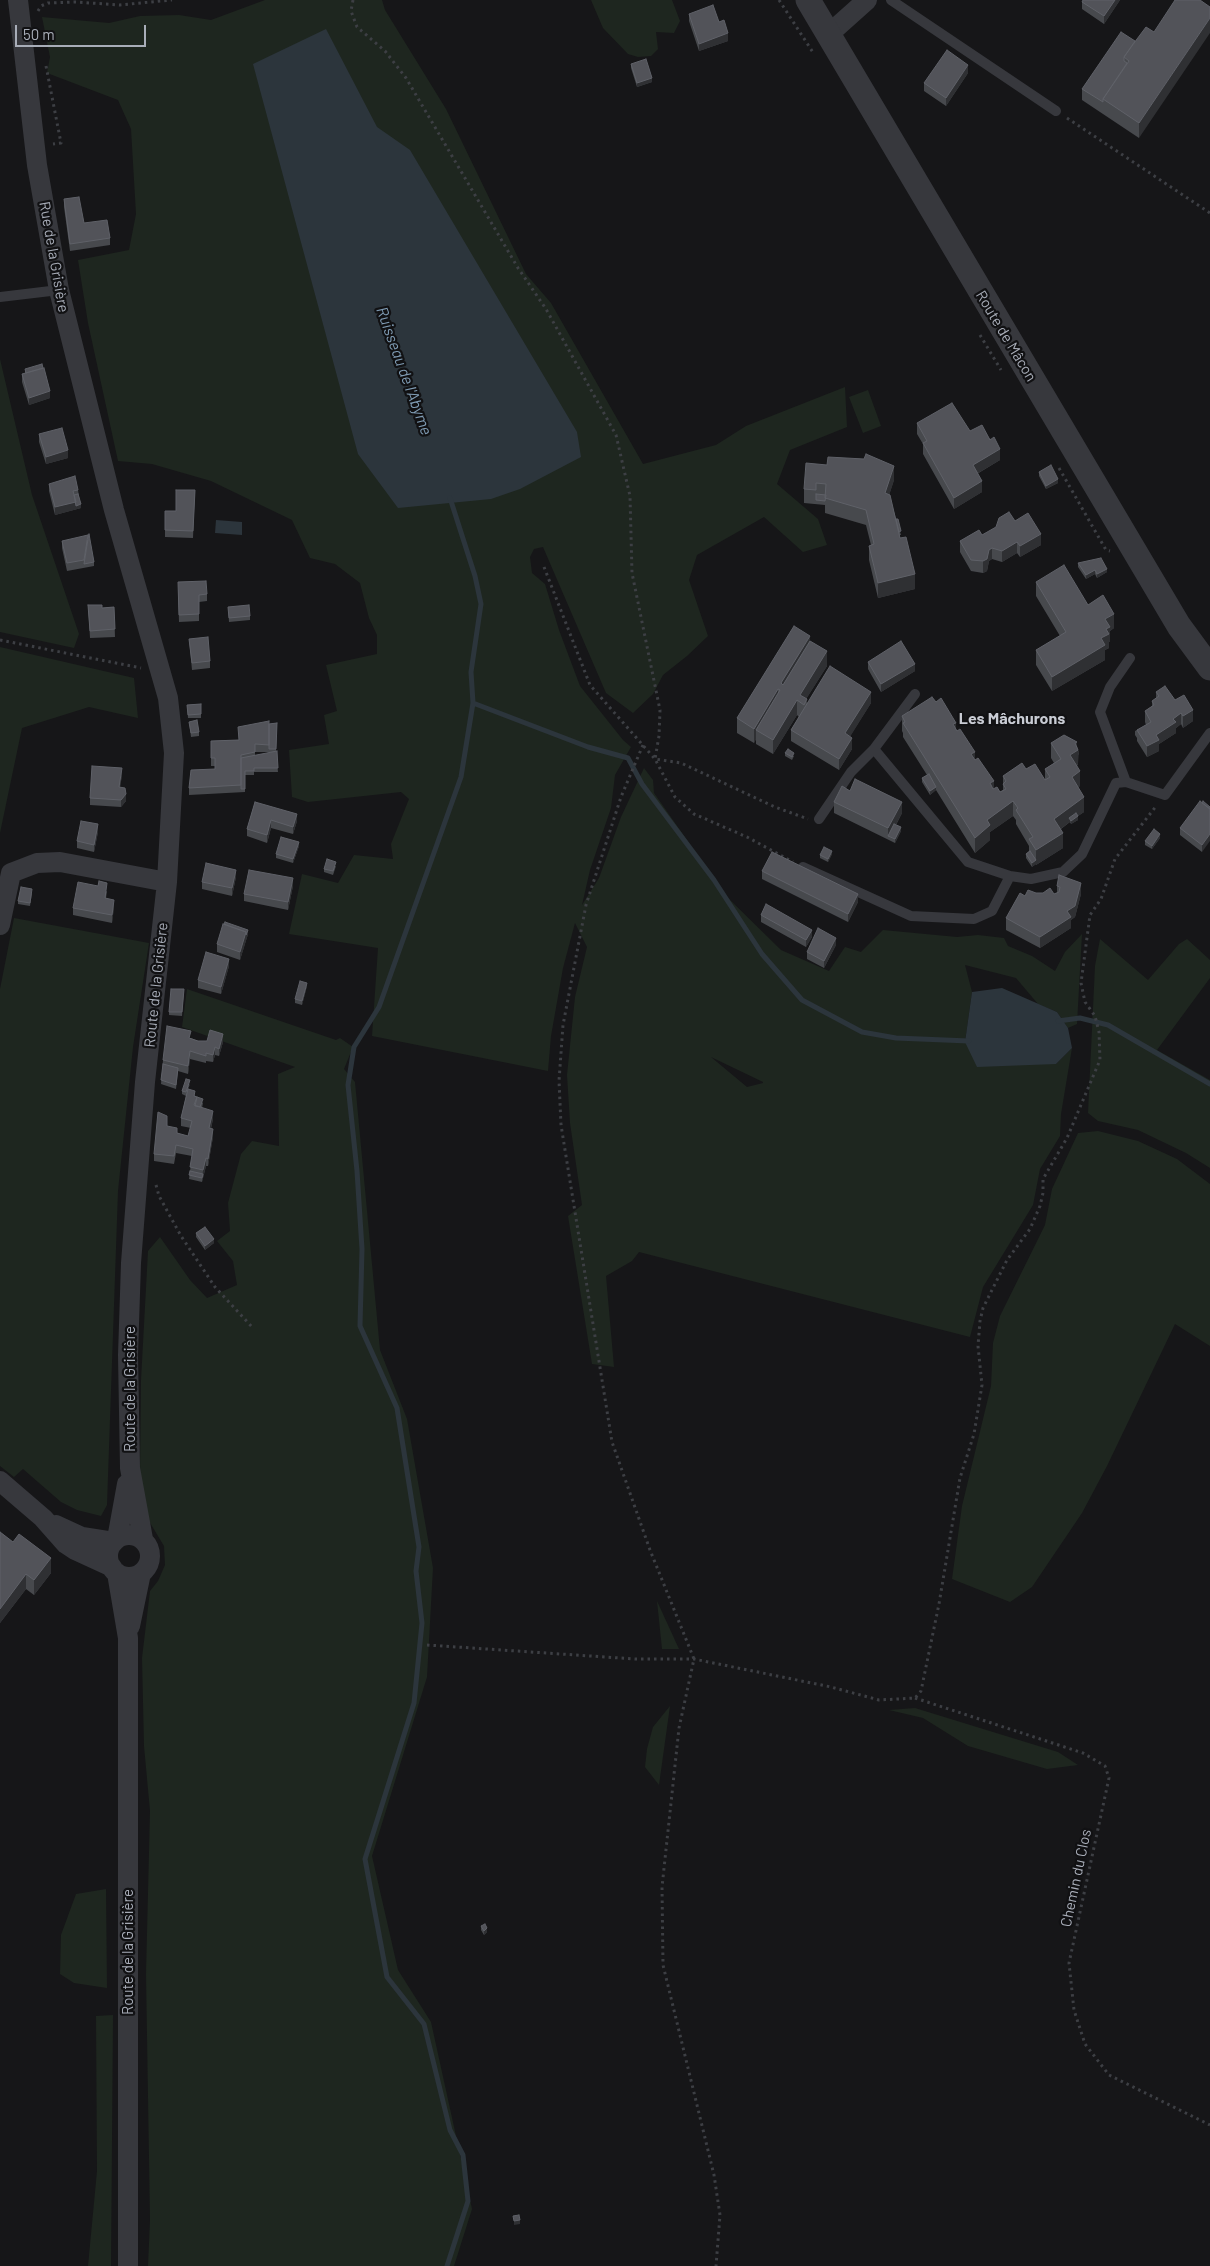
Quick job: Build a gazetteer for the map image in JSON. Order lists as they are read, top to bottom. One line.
{"streets":{"street":["Rue de la Grisière","Route de Mâcon","Route de la Grisière"],"path":["Chemin du Clos"]},"crossings":[["Rue de la Grisière","Route de la Grisière"]],"districts":["Les Mâchurons"],"water":["Ruisseau de l'Abyme"],"scale_bar":"50 m"}
